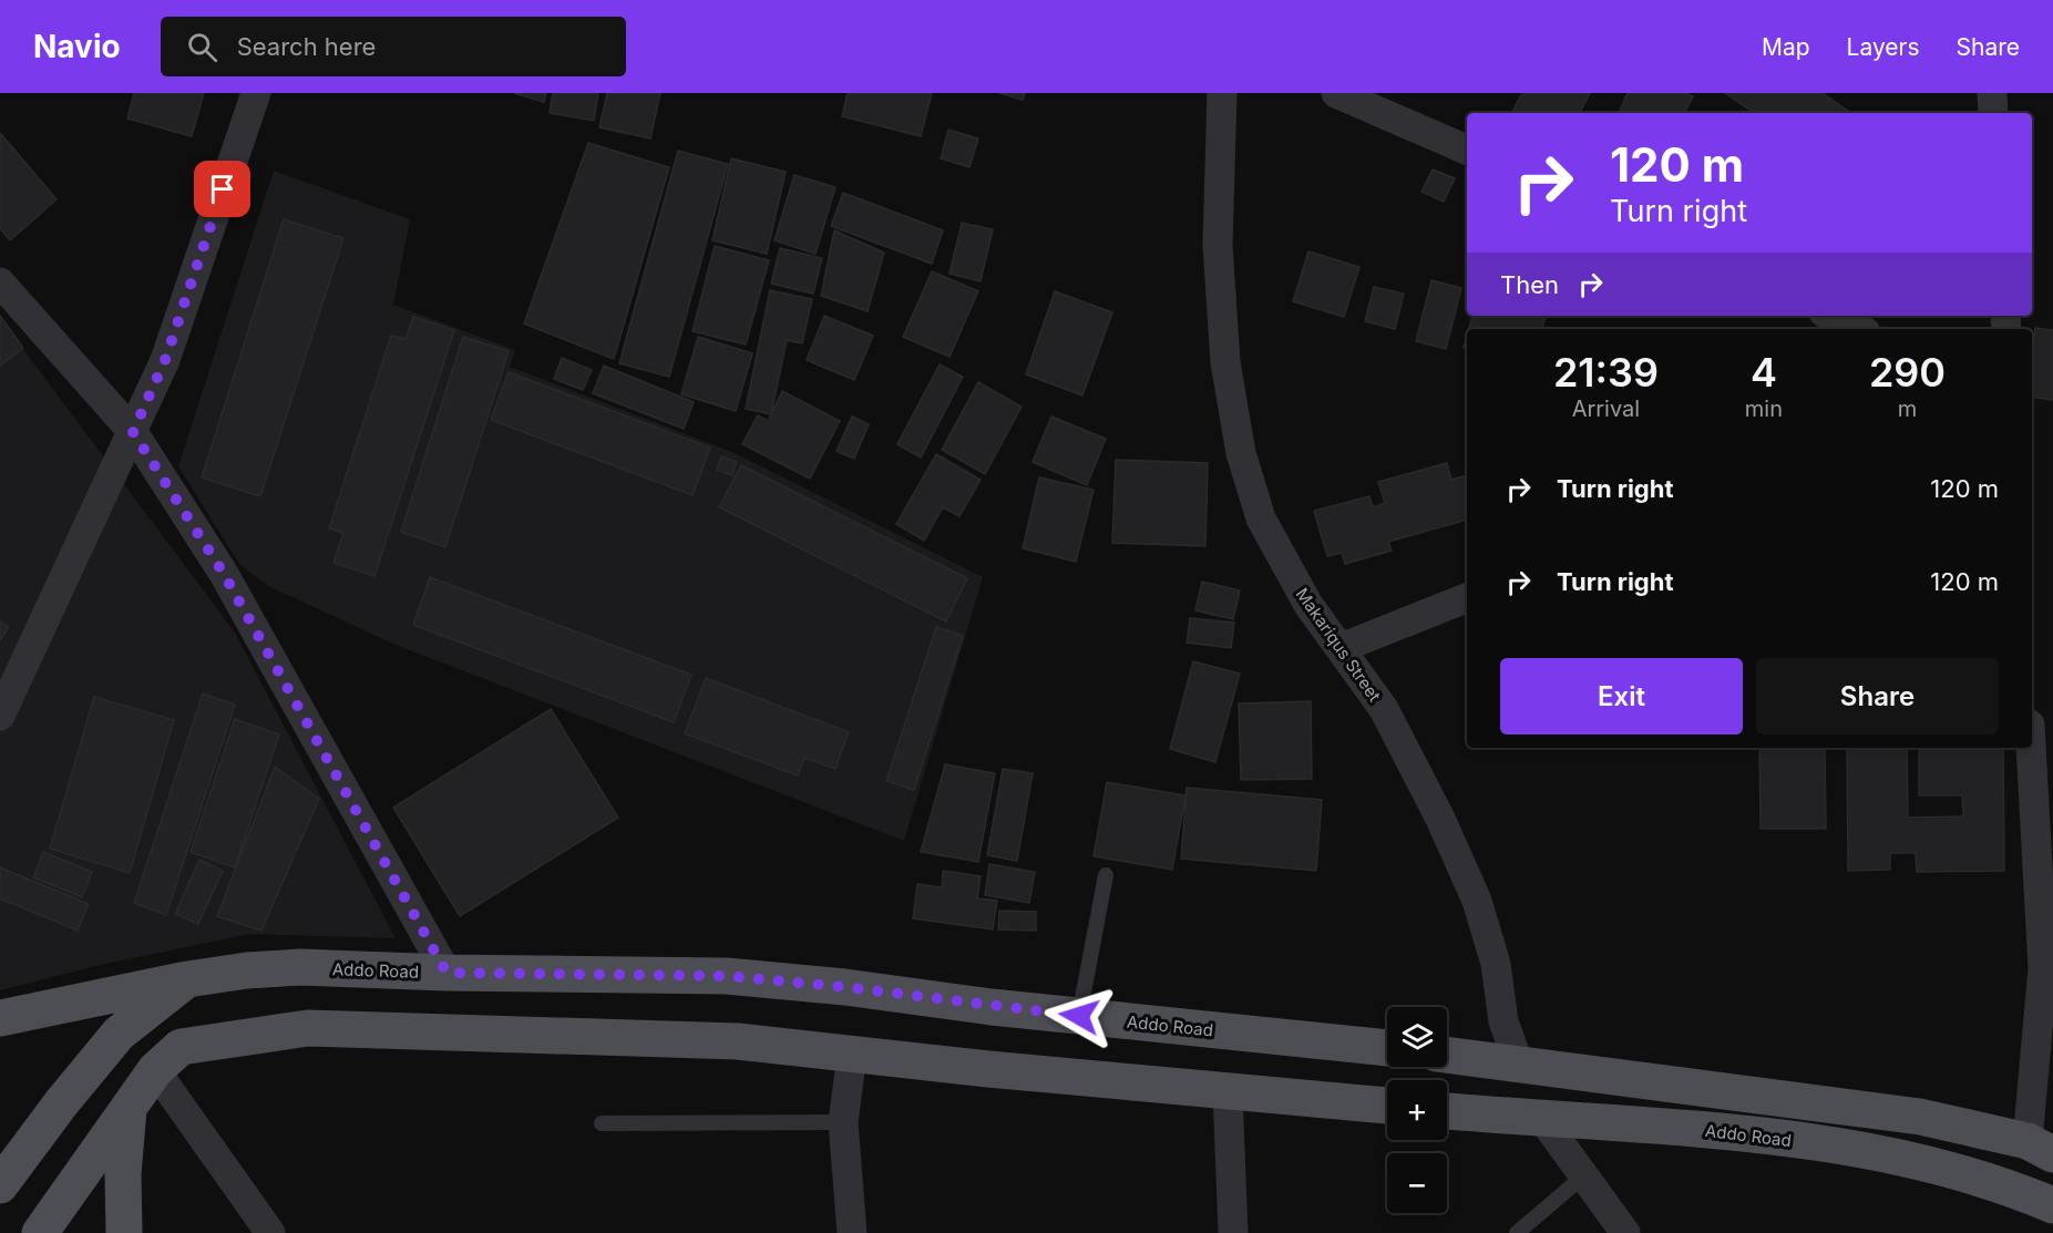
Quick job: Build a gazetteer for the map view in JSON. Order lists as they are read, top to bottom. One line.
{"streets":{"main road":["Addo Road"],"street":["Makariqus Street"]},"page":{"header":"Navio","search":"Search here","nav":["Map","Layers","Share"],"turn":["120 m","Turn right"],"then":"Then","eta":["21:39","Arrival","4","min","290","m"],"list":[{"name":"Turn right","value":"120 m"},{"name":"Turn right","value":"120 m"}],"buttons":["Exit","Share"],"map_buttons":["+","−"]}}
